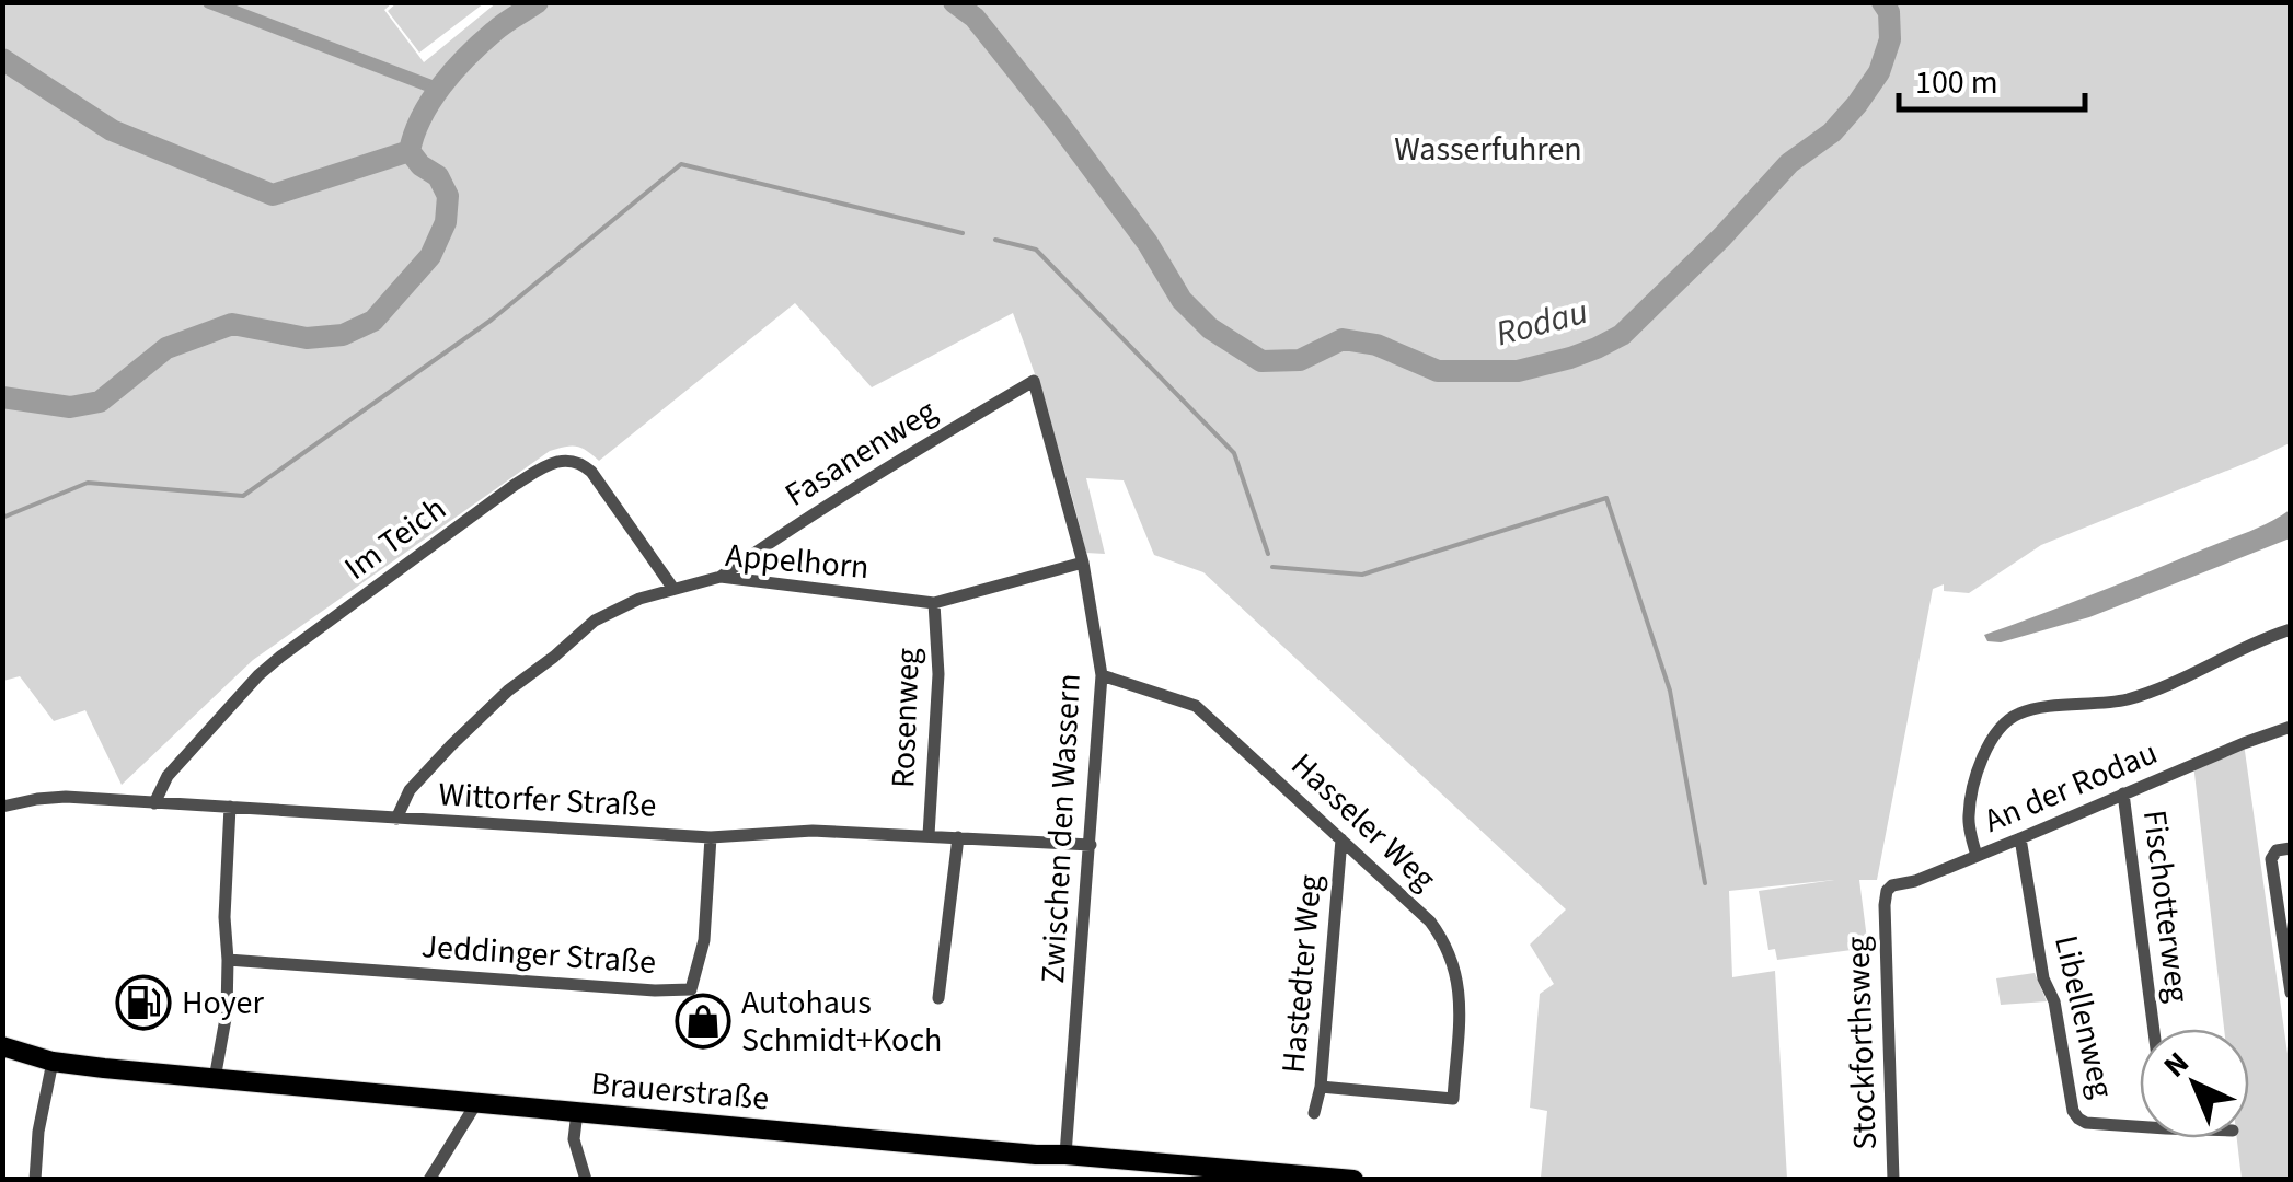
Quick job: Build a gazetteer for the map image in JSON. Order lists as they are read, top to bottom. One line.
{"streets":{"main road":["Brauerstraße"],"street":["Fasanenweg","Im Teich","Appelhorn","Rosenweg","An der Rodau","Wittorfer Straße","Hasseler Weg","Zwischen den Wassern","Fischotterweg","Jeddinger Straße","Hastedter Weg","Libellenweg","Stockforthsweg"]},"crossings":[["Fasanenweg","Appelhorn"],["Fasanenweg","Zwischen den Wassern"],["Im Teich","Appelhorn"],["Im Teich","Wittorfer Straße"],["Appelhorn","Rosenweg"],["Appelhorn","Wittorfer Straße"],["Appelhorn","Zwischen den Wassern"],["Rosenweg","Wittorfer Straße"],["An der Rodau","Fischotterweg"],["An der Rodau","Libellenweg"],["An der Rodau","Stockforthsweg"],["Wittorfer Straße","Zwischen den Wassern"],["Wittorfer Straße","Jeddinger Straße"],["Hasseler Weg","Zwischen den Wassern"],["Hasseler Weg","Hastedter Weg"],["Zwischen den Wassern","Brauerstraße"]],"water":["Rodau"],"parks":["Wasserfuhren"],"places":{"fuel station":["Hoyer"],"shop":["Autohaus Schmidt+Koch"]},"scale_bar":"100 m","north":"top left"}
